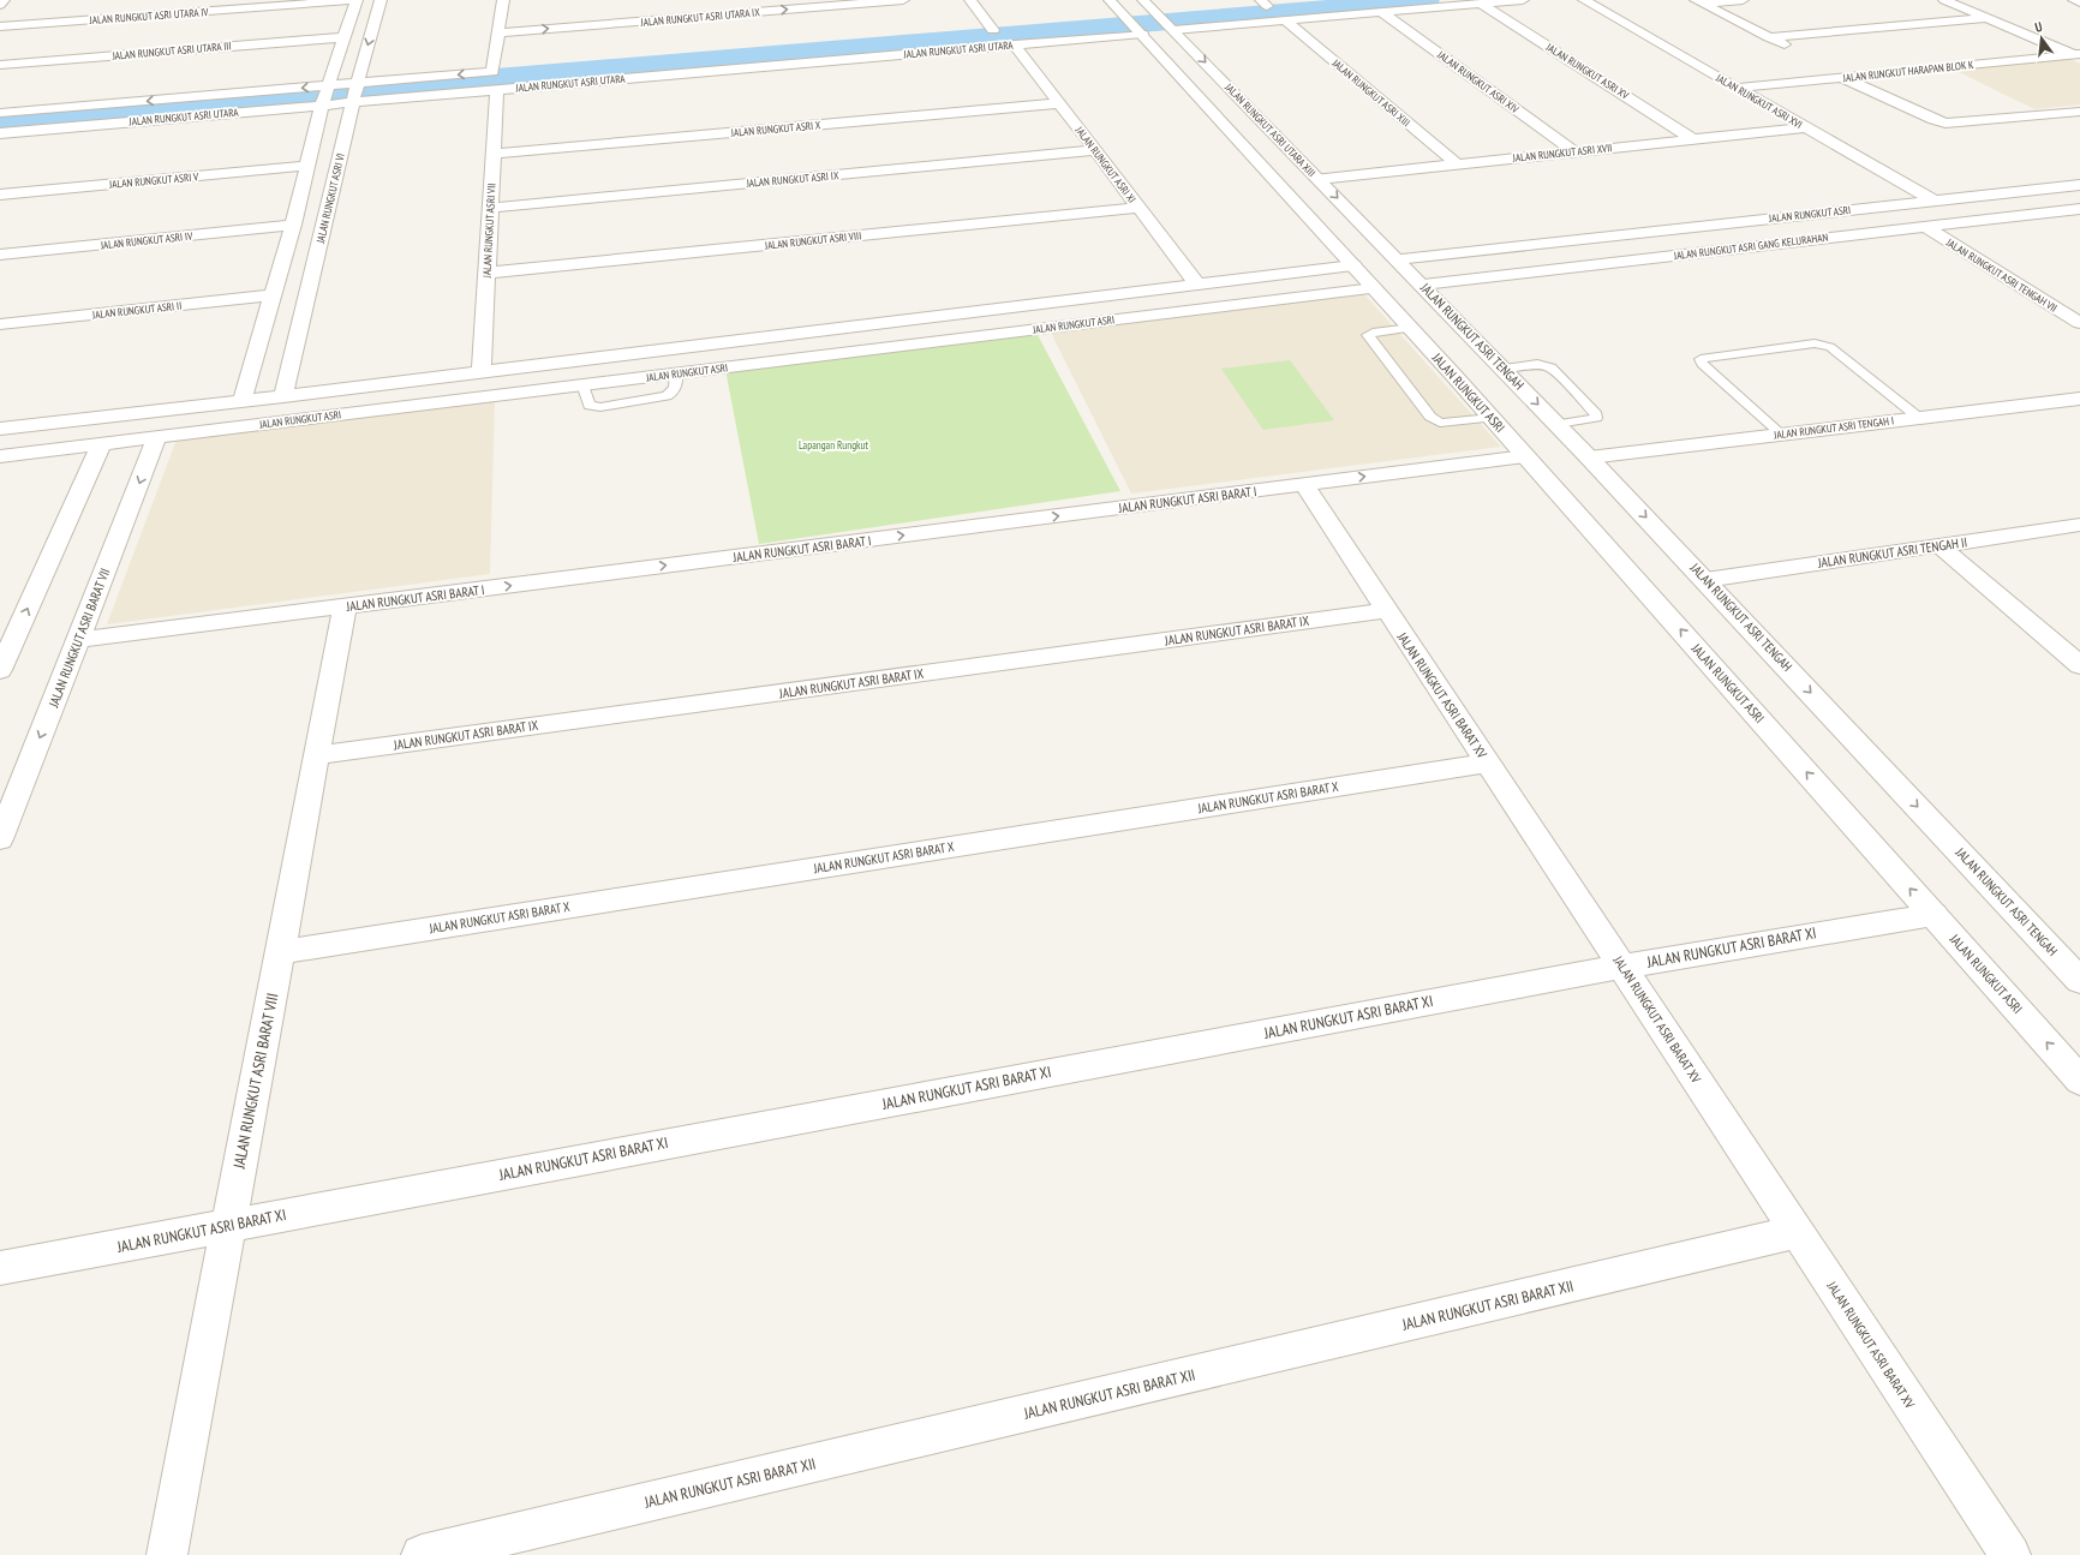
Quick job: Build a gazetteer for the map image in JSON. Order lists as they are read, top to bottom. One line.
{"streets":{"street":["JALAN RUNGKUT ASRI UTARA IV","JALAN RUNGKUT ASRI UTARA IX","JALAN RUNGKUT ASRI UTARA","JALAN RUNGKUT ASRI UTARA III","JALAN RUNGKUT ASRI XV","JALAN RUNGKUT HARAPAN BLOK K","JALAN RUNGKUT ASRI XIV","JALAN RUNGKUT ASRI XIII","JALAN RUNGKUT ASRI XVI","JALAN RUNGKUT ASRI X","JALAN RUNGKUT ASRI UTARA XIII","JALAN RUNGKUT ASRI XVII","JALAN RUNGKUT ASRI XI","JALAN RUNGKUT ASRI IX","JALAN RUNGKUT ASRI V","JALAN RUNGKUT ASRI VI","JALAN RUNGKUT ASRI","JALAN RUNGKUT ASRI VII","JALAN RUNGKUT ASRI IV","JALAN RUNGKUT ASRI VIII","JALAN RUNGKUT ASRI GANG KELURAHAN","JALAN RUNGKUT ASRI TENGAH VII","JALAN RUNGKUT ASRI II","JALAN RUNGKUT ASRI TENGAH","JALAN RUNGKUT ASRI TENGAH I","JALAN RUNGKUT ASRI BARAT I","JALAN RUNGKUT ASRI TENGAH II","JALAN RUNGKUT ASRI BARAT IX","JALAN RUNGKUT ASRI BARAT VII","JALAN RUNGKUT ASRI BARAT XV","JALAN RUNGKUT ASRI BARAT X","JALAN RUNGKUT ASRI BARAT XI","JALAN RUNGKUT ASRI BARAT VIII","JALAN RUNGKUT ASRI BARAT XII"]},"crossings":[["JALAN RUNGKUT ASRI UTARA IX","JALAN RUNGKUT ASRI UTARA"],["JALAN RUNGKUT ASRI UTARA","JALAN RUNGKUT ASRI XI"],["JALAN RUNGKUT ASRI UTARA","JALAN RUNGKUT ASRI VI"],["JALAN RUNGKUT ASRI UTARA","JALAN RUNGKUT ASRI"],["JALAN RUNGKUT ASRI UTARA","JALAN RUNGKUT ASRI VII"],["JALAN RUNGKUT ASRI XV","JALAN RUNGKUT ASRI XVII"],["JALAN RUNGKUT HARAPAN BLOK K","JALAN RUNGKUT ASRI XVI"],["JALAN RUNGKUT ASRI XIV","JALAN RUNGKUT ASRI XVII"],["JALAN RUNGKUT ASRI XIII","JALAN RUNGKUT ASRI XVII"],["JALAN RUNGKUT ASRI XVI","JALAN RUNGKUT ASRI XVII"],["JALAN RUNGKUT ASRI XVI","JALAN RUNGKUT ASRI"],["JALAN RUNGKUT ASRI X","JALAN RUNGKUT ASRI XI"],["JALAN RUNGKUT ASRI X","JALAN RUNGKUT ASRI VII"],["JALAN RUNGKUT ASRI UTARA XIII","JALAN RUNGKUT ASRI XVII"],["JALAN RUNGKUT ASRI UTARA XIII","JALAN RUNGKUT ASRI"],["JALAN RUNGKUT ASRI UTARA XIII","JALAN RUNGKUT ASRI TENGAH"],["JALAN RUNGKUT ASRI XI","JALAN RUNGKUT ASRI IX"],["JALAN RUNGKUT ASRI XI","JALAN RUNGKUT ASRI"],["JALAN RUNGKUT ASRI XI","JALAN RUNGKUT ASRI VIII"],["JALAN RUNGKUT ASRI IX","JALAN RUNGKUT ASRI VII"],["JALAN RUNGKUT ASRI VI","JALAN RUNGKUT ASRI"],["JALAN RUNGKUT ASRI","JALAN RUNGKUT ASRI VII"],["JALAN RUNGKUT ASRI","JALAN RUNGKUT ASRI TENGAH"],["JALAN RUNGKUT ASRI","JALAN RUNGKUT ASRI BARAT I"],["JALAN RUNGKUT ASRI","JALAN RUNGKUT ASRI BARAT VII"],["JALAN RUNGKUT ASRI","JALAN RUNGKUT ASRI BARAT XI"],["JALAN RUNGKUT ASRI VII","JALAN RUNGKUT ASRI VIII"],["JALAN RUNGKUT ASRI GANG KELURAHAN","JALAN RUNGKUT ASRI TENGAH VII"],["JALAN RUNGKUT ASRI GANG KELURAHAN","JALAN RUNGKUT ASRI TENGAH"],["JALAN RUNGKUT ASRI TENGAH","JALAN RUNGKUT ASRI TENGAH I"],["JALAN RUNGKUT ASRI TENGAH","JALAN RUNGKUT ASRI TENGAH II"],["JALAN RUNGKUT ASRI BARAT I","JALAN RUNGKUT ASRI BARAT VII"],["JALAN RUNGKUT ASRI BARAT I","JALAN RUNGKUT ASRI BARAT XV"],["JALAN RUNGKUT ASRI BARAT I","JALAN RUNGKUT ASRI BARAT VIII"],["JALAN RUNGKUT ASRI BARAT IX","JALAN RUNGKUT ASRI BARAT XV"],["JALAN RUNGKUT ASRI BARAT IX","JALAN RUNGKUT ASRI BARAT VIII"],["JALAN RUNGKUT ASRI BARAT XV","JALAN RUNGKUT ASRI BARAT X"],["JALAN RUNGKUT ASRI BARAT XV","JALAN RUNGKUT ASRI BARAT XI"],["JALAN RUNGKUT ASRI BARAT XV","JALAN RUNGKUT ASRI BARAT XII"],["JALAN RUNGKUT ASRI BARAT X","JALAN RUNGKUT ASRI BARAT VIII"],["JALAN RUNGKUT ASRI BARAT XI","JALAN RUNGKUT ASRI BARAT VIII"]],"one_way":["JALAN RUNGKUT ASRI UTARA IX","JALAN RUNGKUT ASRI UTARA XIII","JALAN RUNGKUT ASRI TENGAH","JALAN RUNGKUT ASRI BARAT I"],"parks":["Lapangan Rungkut"],"north":"top"}
